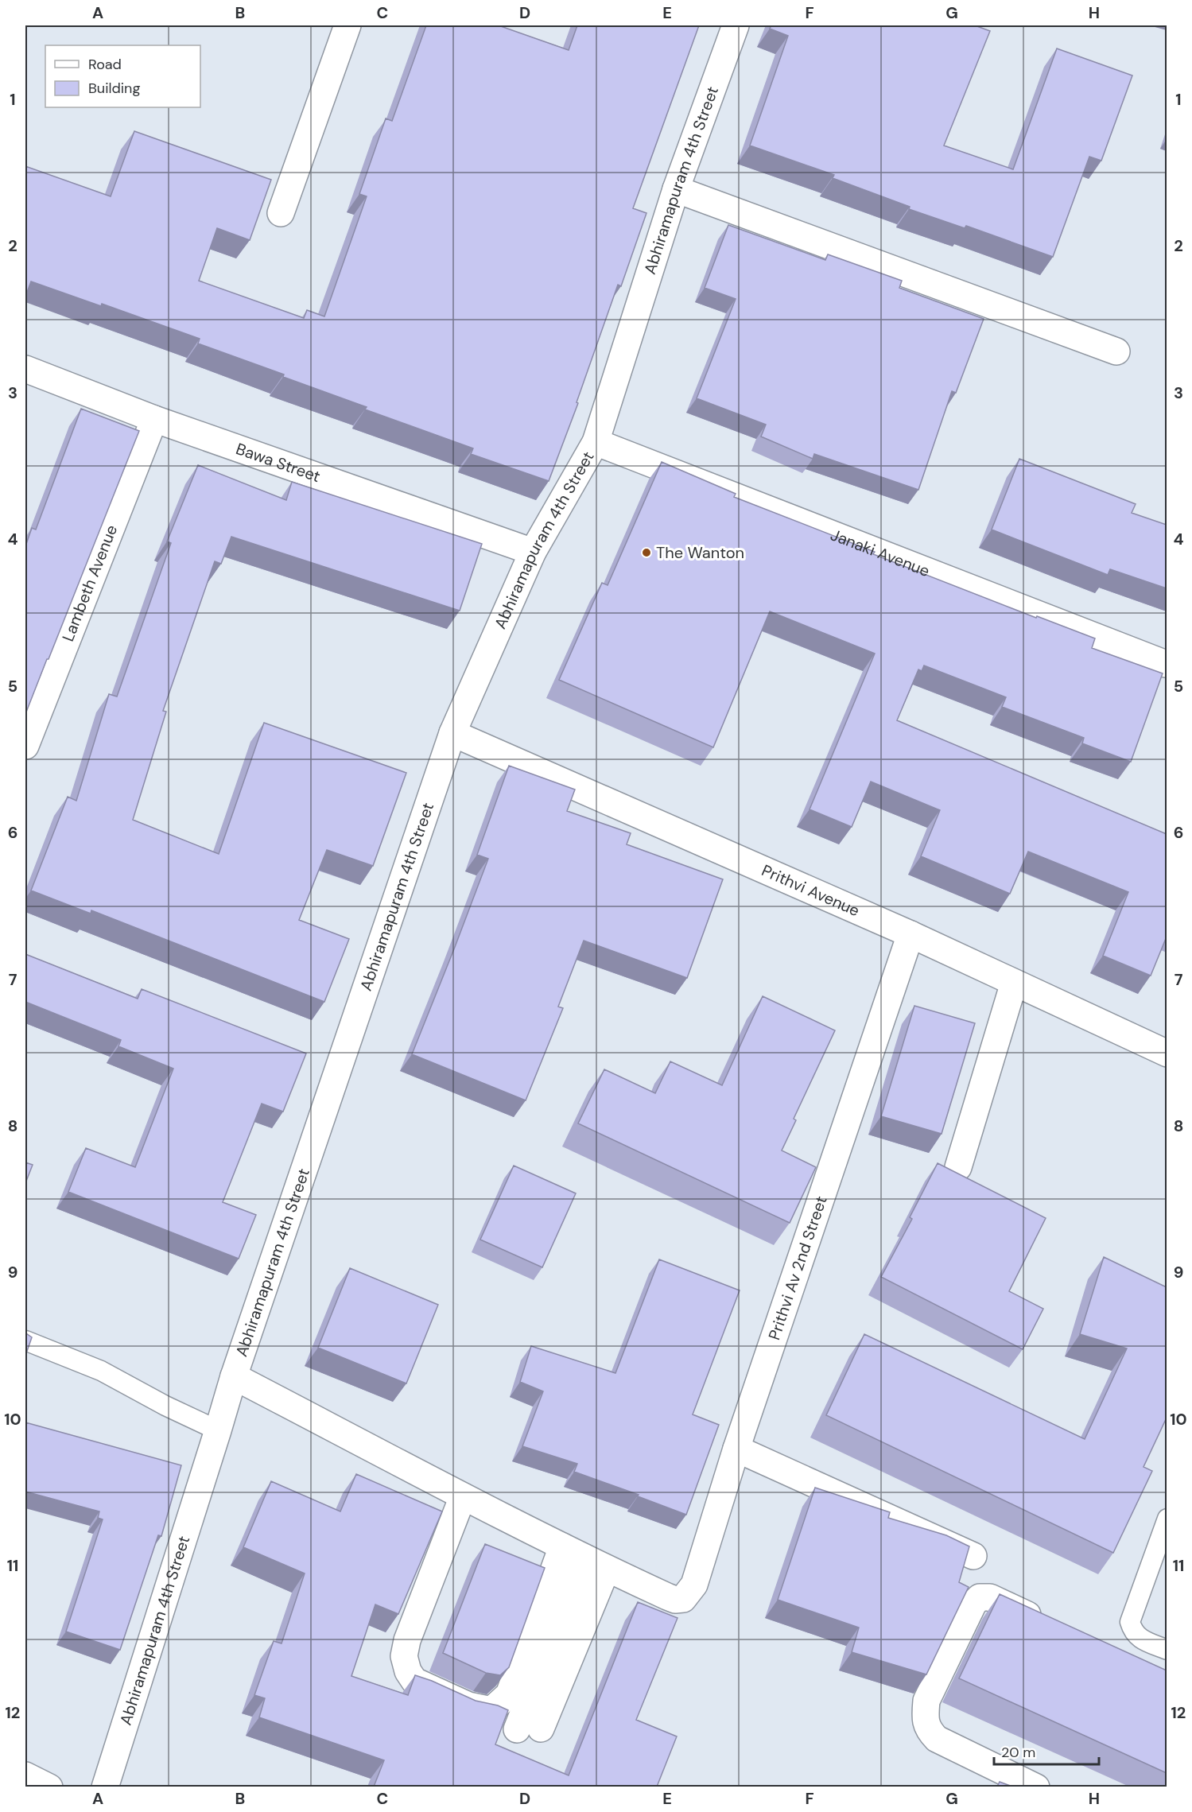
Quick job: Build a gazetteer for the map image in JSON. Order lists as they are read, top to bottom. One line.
{"streets":{"street":["Abhiramapuram 4th Street","Bawa Street","Janaki Avenue","Lambeth Avenue","Prithvi Avenue","Prithvi Av 2nd Street"]},"crossings":[["Abhiramapuram 4th Street","Bawa Street"],["Abhiramapuram 4th Street","Janaki Avenue"],["Abhiramapuram 4th Street","Prithvi Avenue"],["Bawa Street","Lambeth Avenue"],["Prithvi Avenue","Prithvi Av 2nd Street"]],"places":["The Wanton"],"legend":["Road","Building"],"scale_bar":"20 m","grid":{"columns":["A","B","C","D","E","F","G","H"],"rows":["1","2","3","4","5","6","7","8","9","10","11","12"]}}
